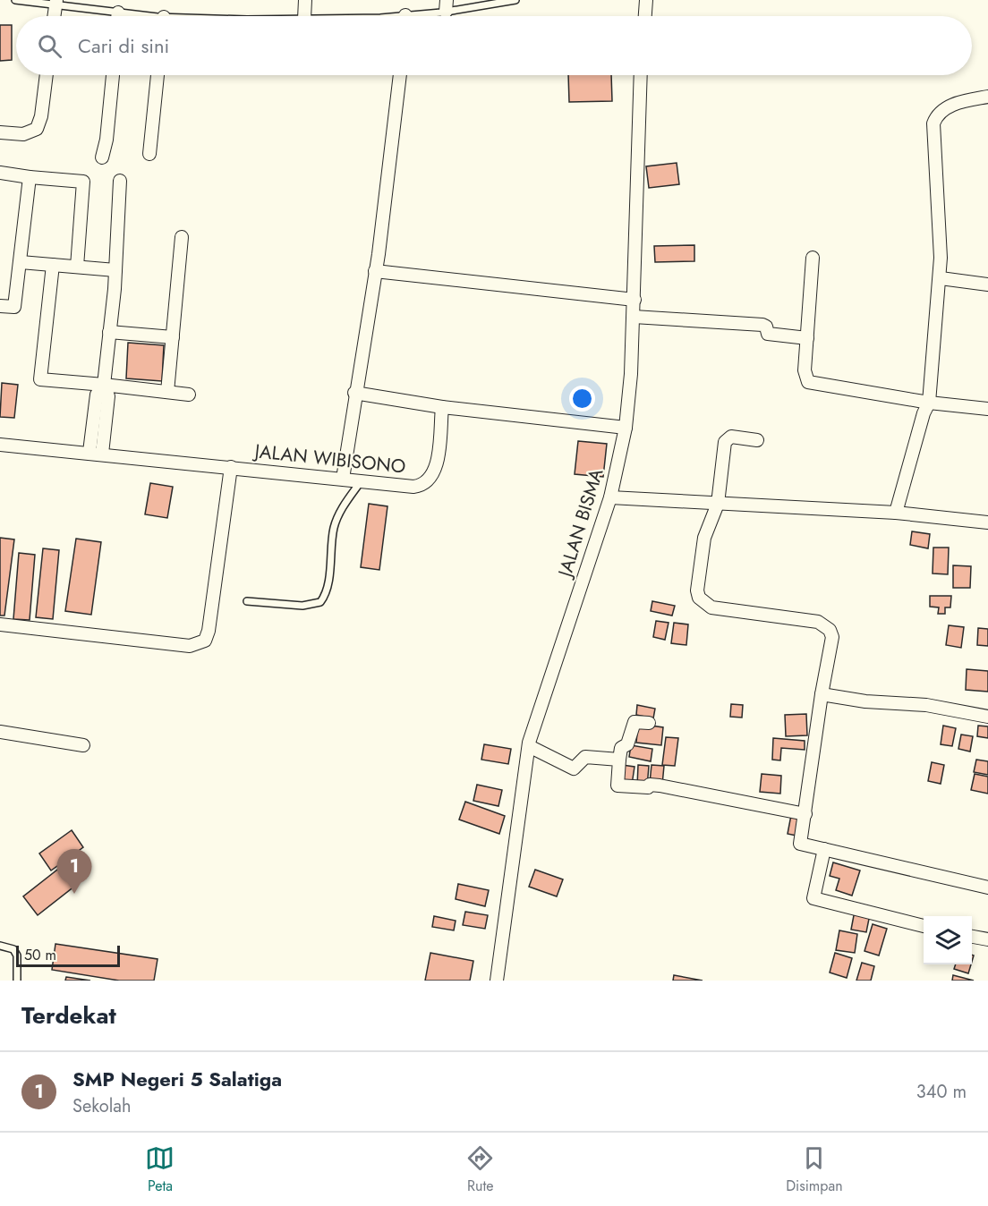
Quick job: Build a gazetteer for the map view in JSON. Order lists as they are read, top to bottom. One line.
{"streets":{"street":["JALAN WIBISONO","JALAN BISMA"]},"scale_bar":"50 m","page":{"search":"Cari di sini","pins":"1","scale":"50 m","heading":"Terdekat","list":[{"mark":"1","name":"SMP Negeri 5 Salatiga","note":"Sekolah","value":"340 m"}],"nav":["Peta","Rute","Disimpan"]}}
